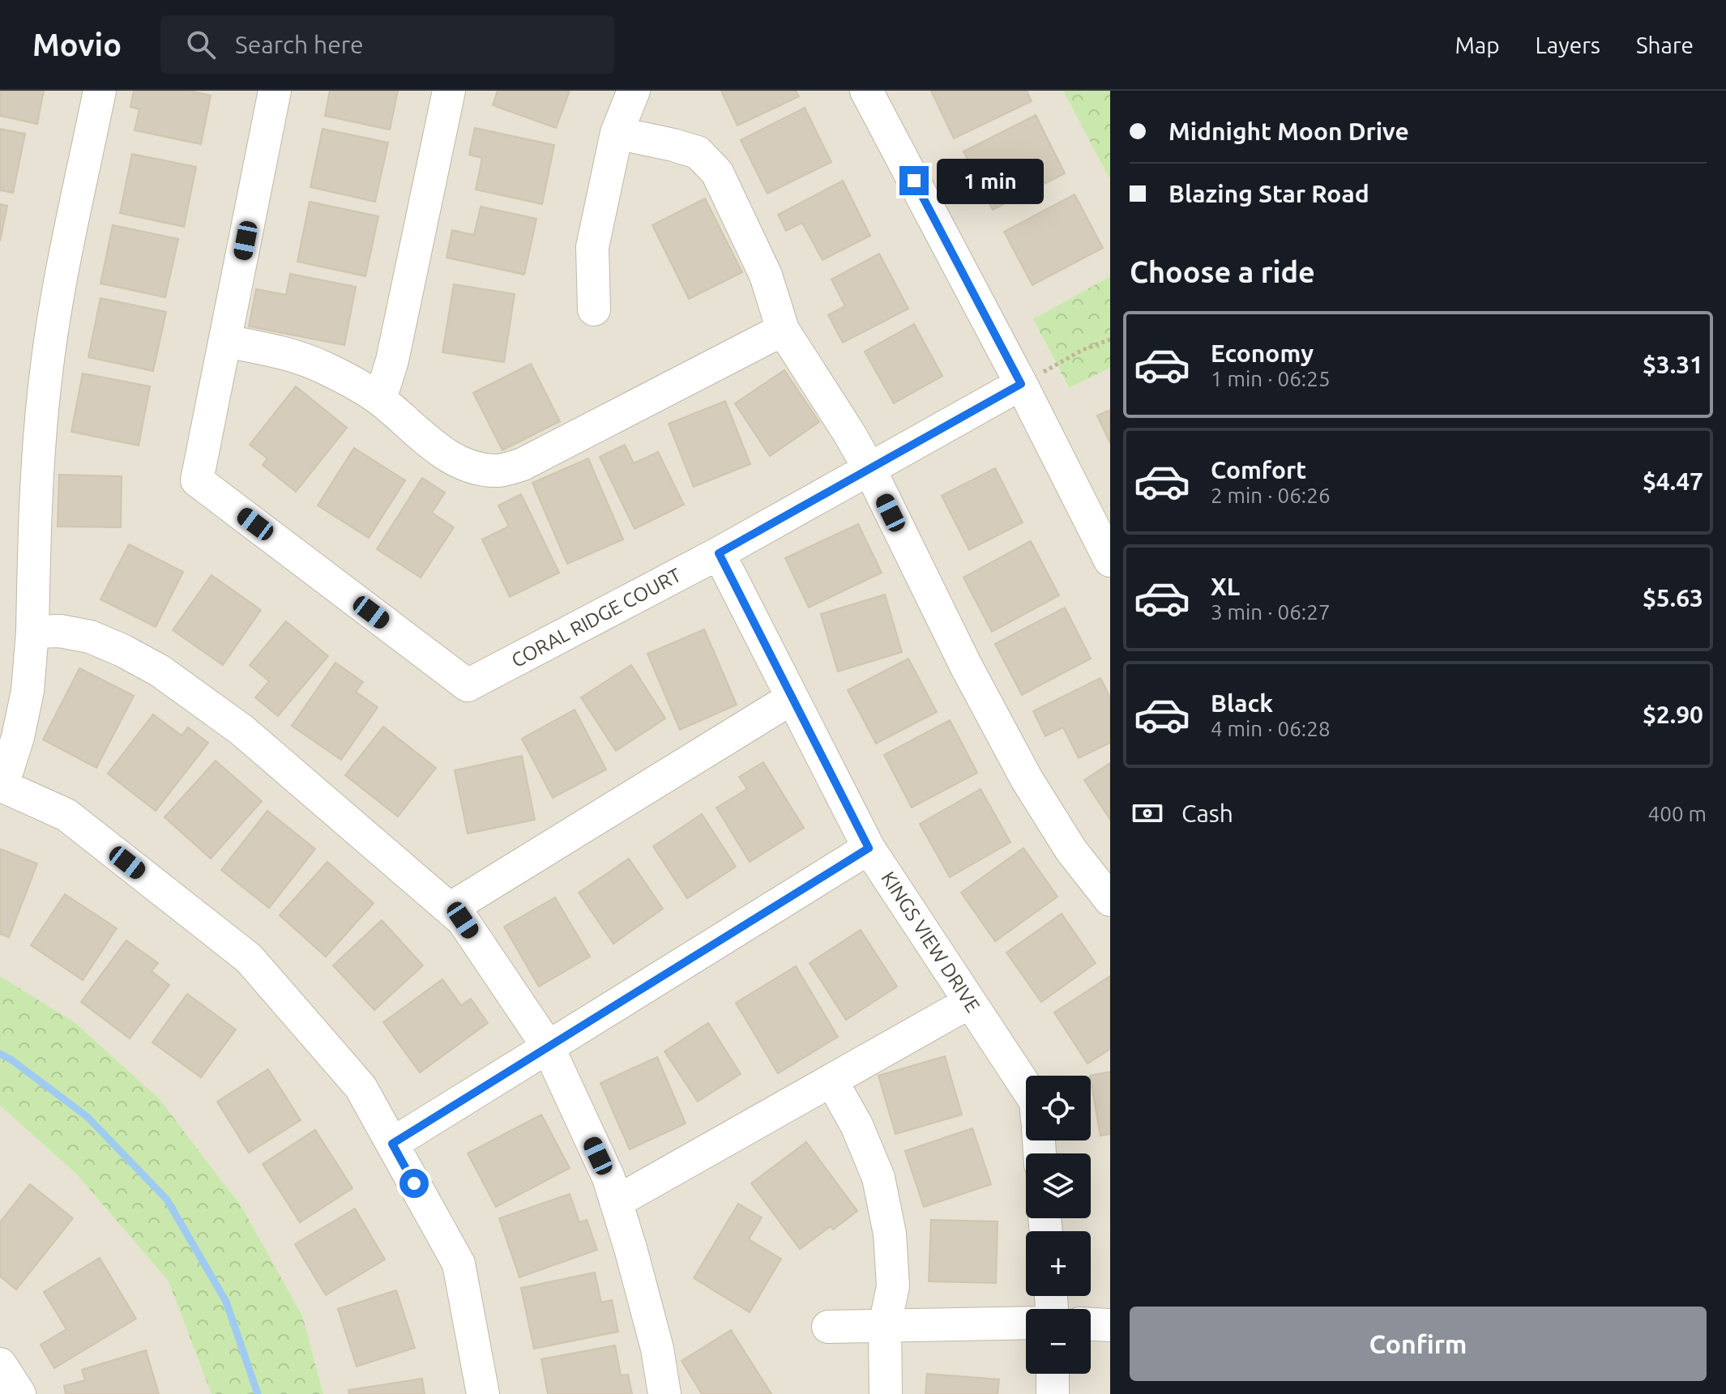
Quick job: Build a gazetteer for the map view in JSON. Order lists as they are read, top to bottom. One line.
{"streets":{"street":["CORAL RIDGE COURT","KINGS VIEW DRIVE"]},"crossings":[["CORAL RIDGE COURT","KINGS VIEW DRIVE"]],"page":{"header":"Movio","search":"Search here","nav":["Map","Layers","Share"],"banner":["Midnight Moon Drive","Blazing Star Road"],"bubble":"1 min","heading":"Choose a ride","list":[{"name":"Economy","note":"1 min · 06:25","value":"$3.31"},{"name":"Comfort","note":"2 min · 06:26","value":"$4.47"},{"name":"XL","note":"3 min · 06:27","value":"$5.63"},{"name":"Black","note":"4 min · 06:28","value":"$2.90"}],"pay":["Cash","400 m"],"map_buttons":["+","−"],"buttons":"Confirm"}}
